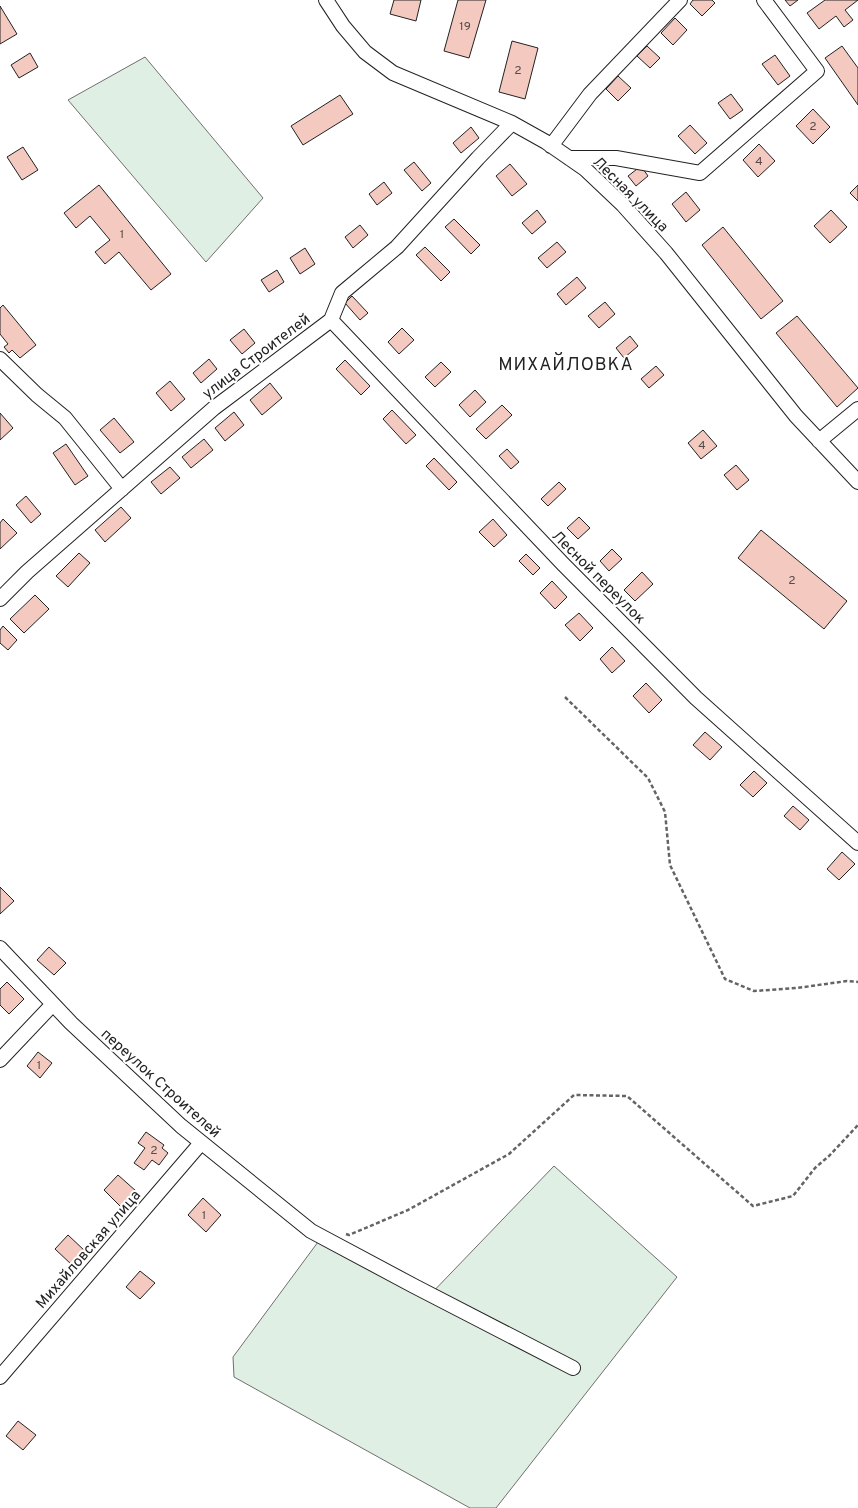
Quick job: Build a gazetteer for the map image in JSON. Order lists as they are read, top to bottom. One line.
{"streets":{"street":["Лесная улица","улица Строителей","Лесной переулок","переулок Строителей","Михайловская улица"]},"crossings":[["Лесная улица","улица Строителей"],["улица Строителей","Лесной переулок"],["переулок Строителей","Михайловская улица"]],"districts":["МИХАЙЛОВКА"],"house_numbers":["19","2","2","4","1","4","2","1","2","1"]}
